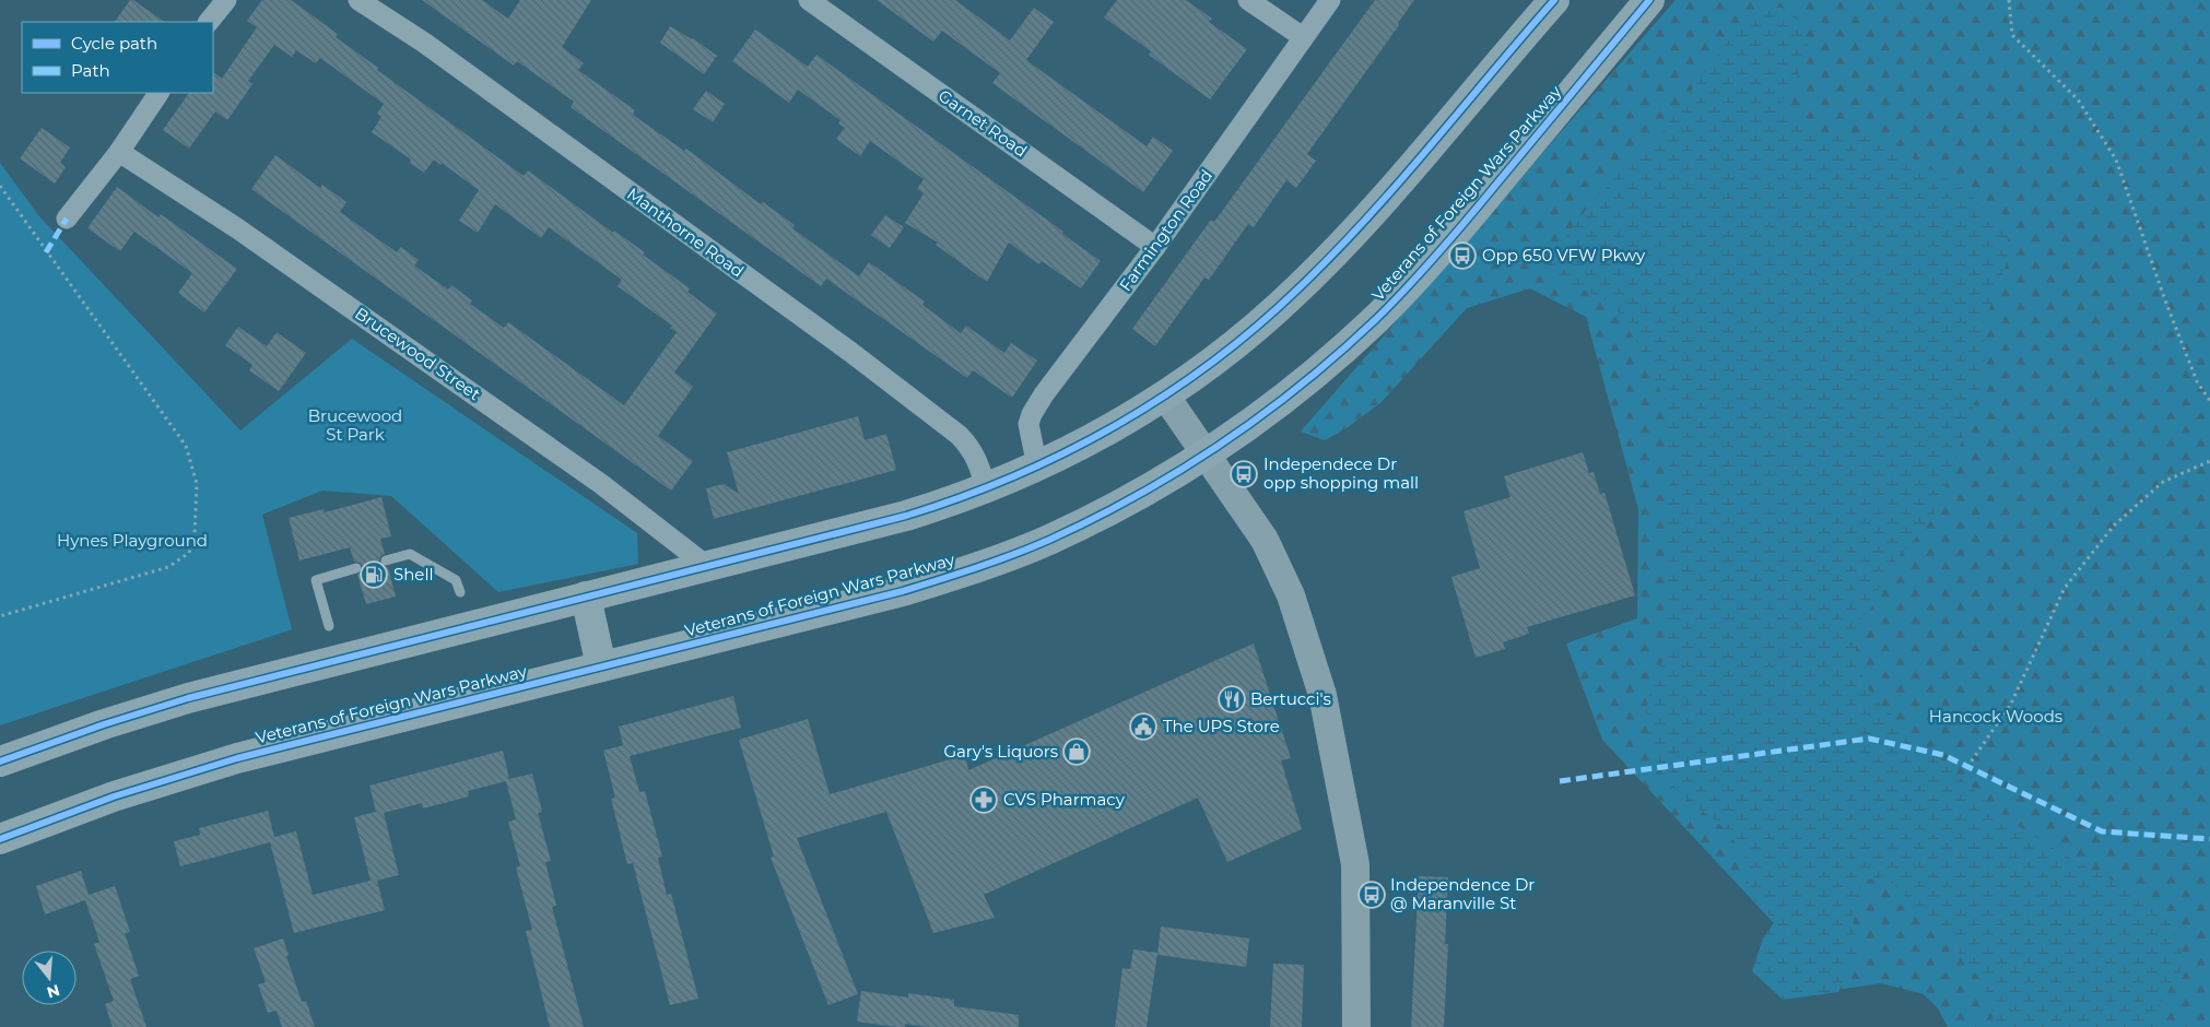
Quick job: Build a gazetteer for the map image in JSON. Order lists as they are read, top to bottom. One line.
{"streets":{"highway":["Veterans of Foreign Wars Parkway"],"street":["Garnet Road","Farmington Road","Manthorne Road","Brucewood Street"]},"crossings":[["Garnet Road","Farmington Road"]],"parks":["Brucewood St Park","Hynes Playground","Hancock Woods"],"places":{"bus stop":["Opp 650 VFW Pkwy","Independece Dr opp shopping mall","Independence Dr @ Maranville St"],"fuel station":["Shell"],"restaurant":["Bertucci's"],"public building":["The UPS Store"],"shop":["Gary's Liquors"],"pharmacy":["CVS Pharmacy"]},"legend":["Cycle path","Path"],"north":"bottom"}
